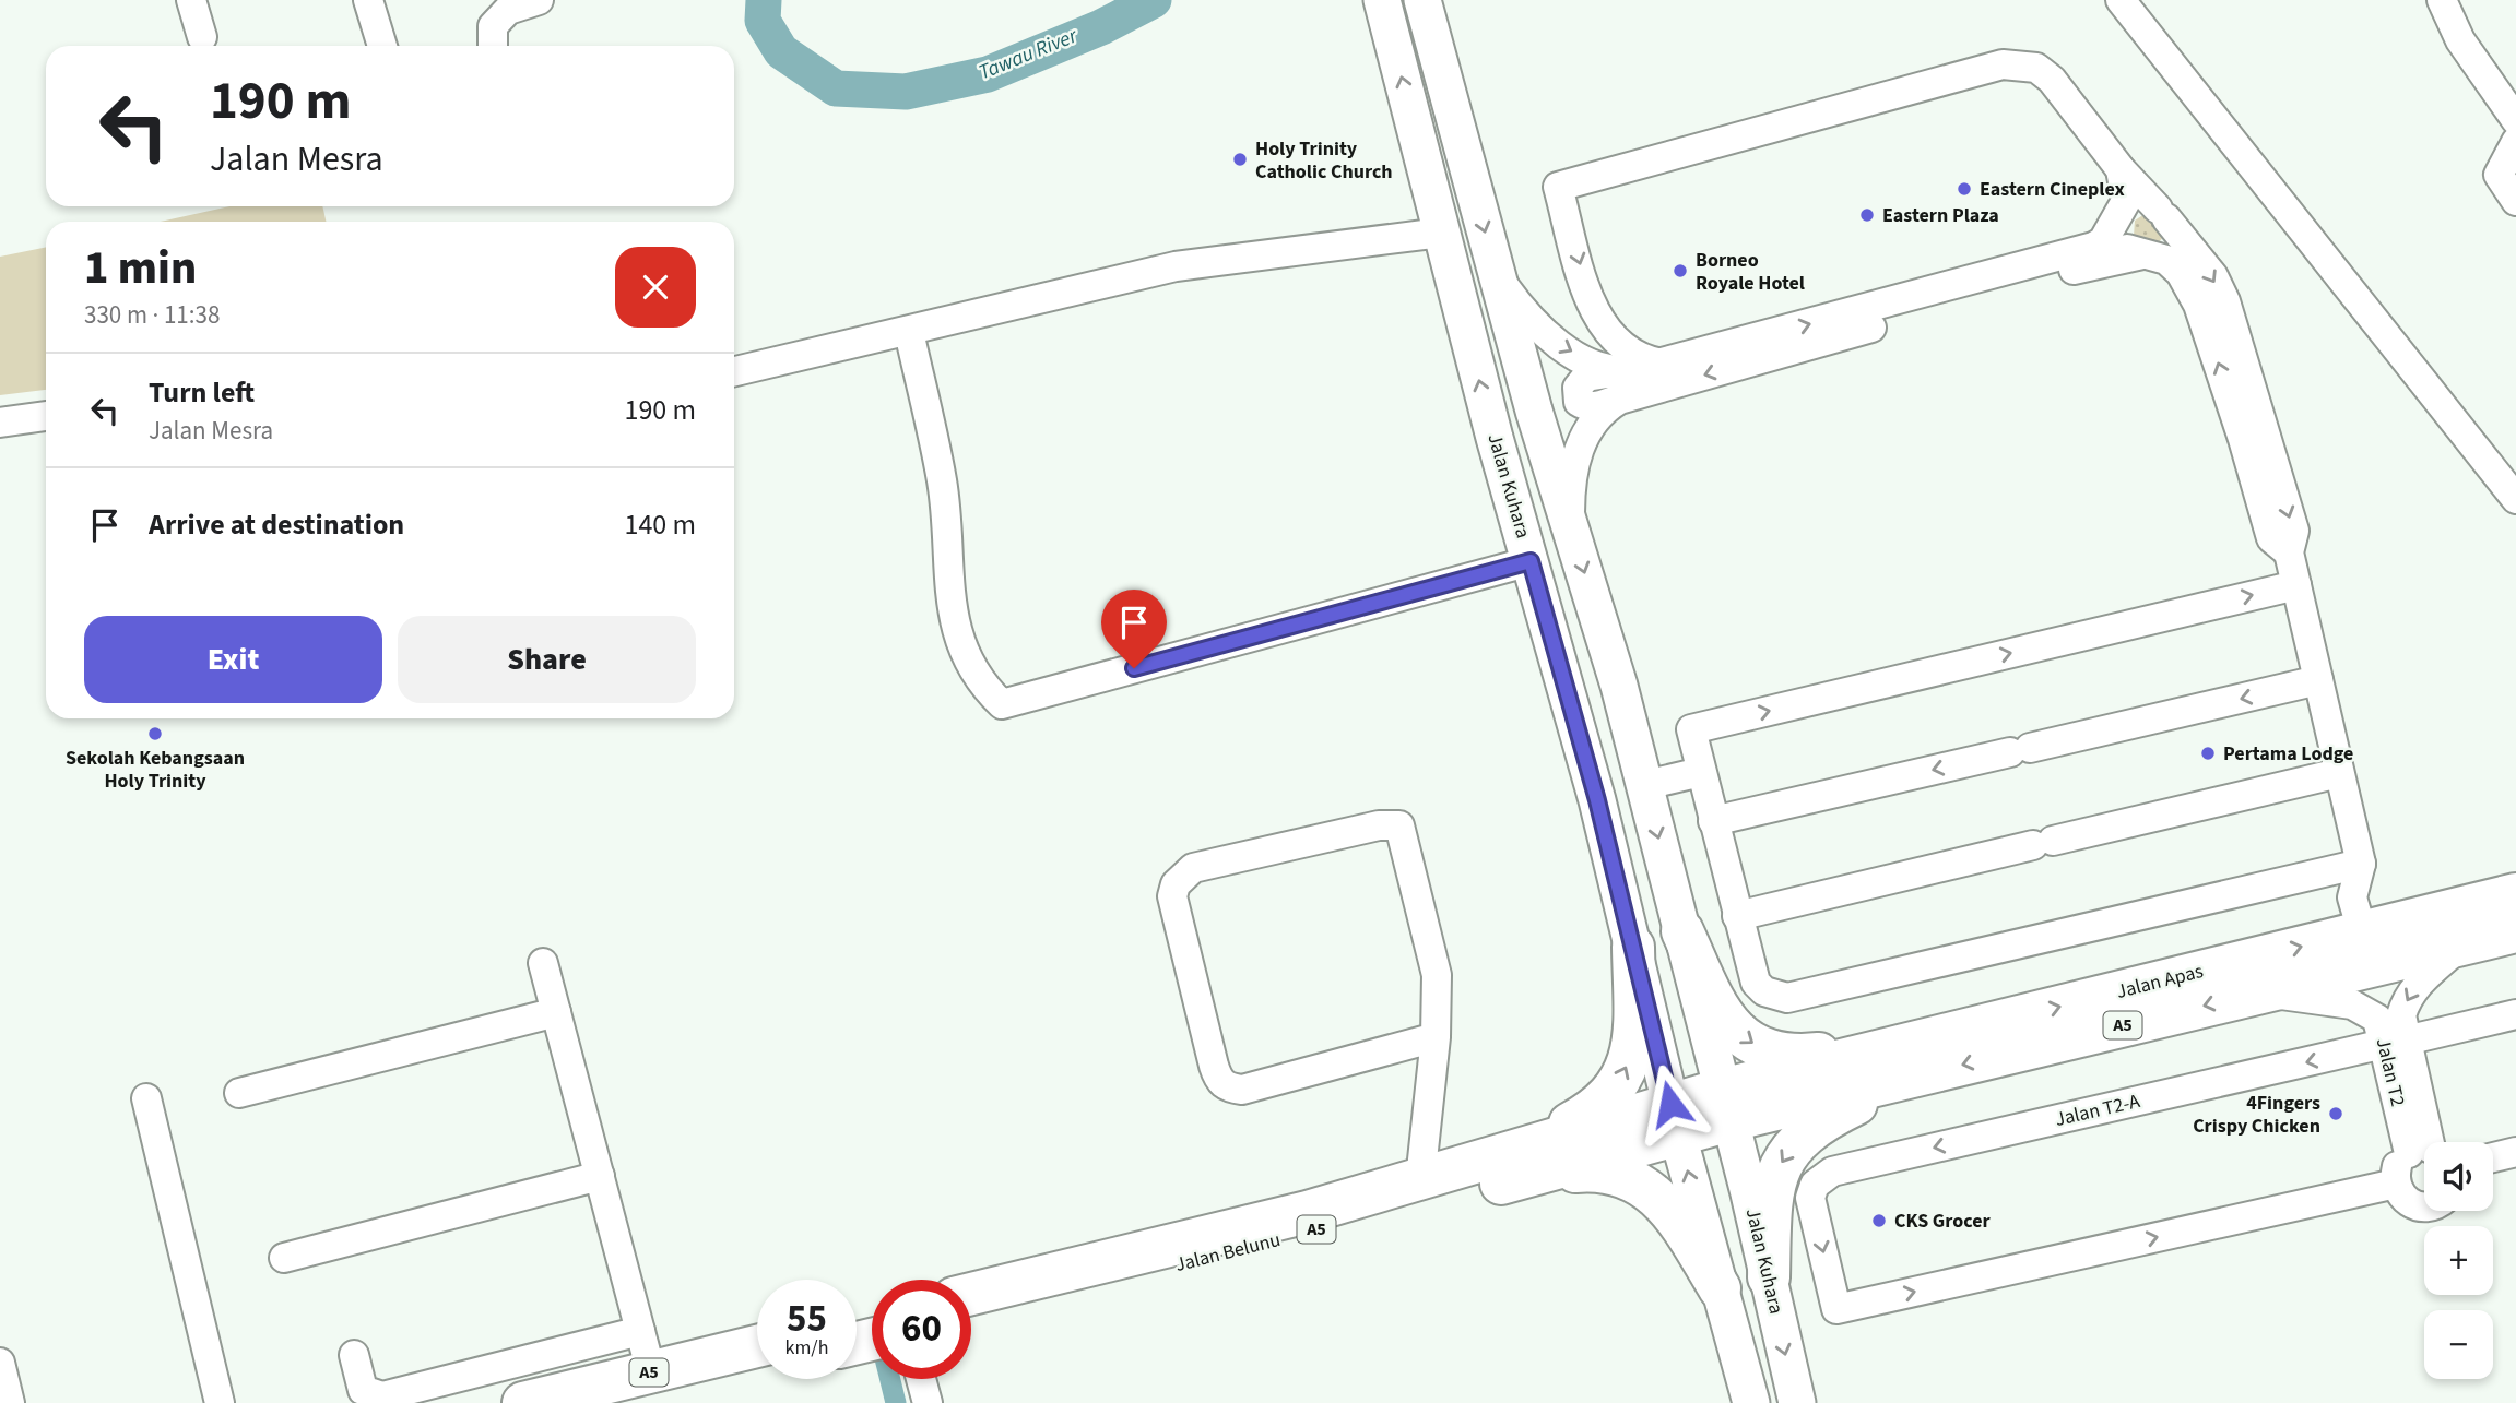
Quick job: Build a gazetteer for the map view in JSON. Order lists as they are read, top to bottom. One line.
{"streets":{"highway":["Jalan Apas","A5","Jalan Belunu"],"main road":["Jalan Kuhara"],"street":["Jalan T2","Jalan T2-A"]},"crossings":[["Jalan Kuhara","Jalan Apas"],["Jalan Kuhara","Jalan Belunu"],["Jalan Apas","Jalan T2"],["Jalan Apas","Jalan Belunu"],["Jalan T2","Jalan T2-A"]],"water":["Tawau River"],"places":["Holy Trinity Catholic Church","Eastern Cineplex","Eastern Plaza","Borneo Royale Hotel","Sekolah Kebangsaan Holy Trinity","Pertama Lodge","4Fingers Crispy Chicken","CKS Grocer"],"page":{"turn":["190 m","Jalan Mesra"],"heading":["1 min","330 m · 11:38"],"list":[{"name":"Turn left","note":"Jalan Mesra","value":"190 m"},{"name":"Arrive at destination","value":"140 m"}],"buttons":["Exit","Share"],"map_buttons":["+","−"],"speed":"55 km/h","limit":"60"}}
